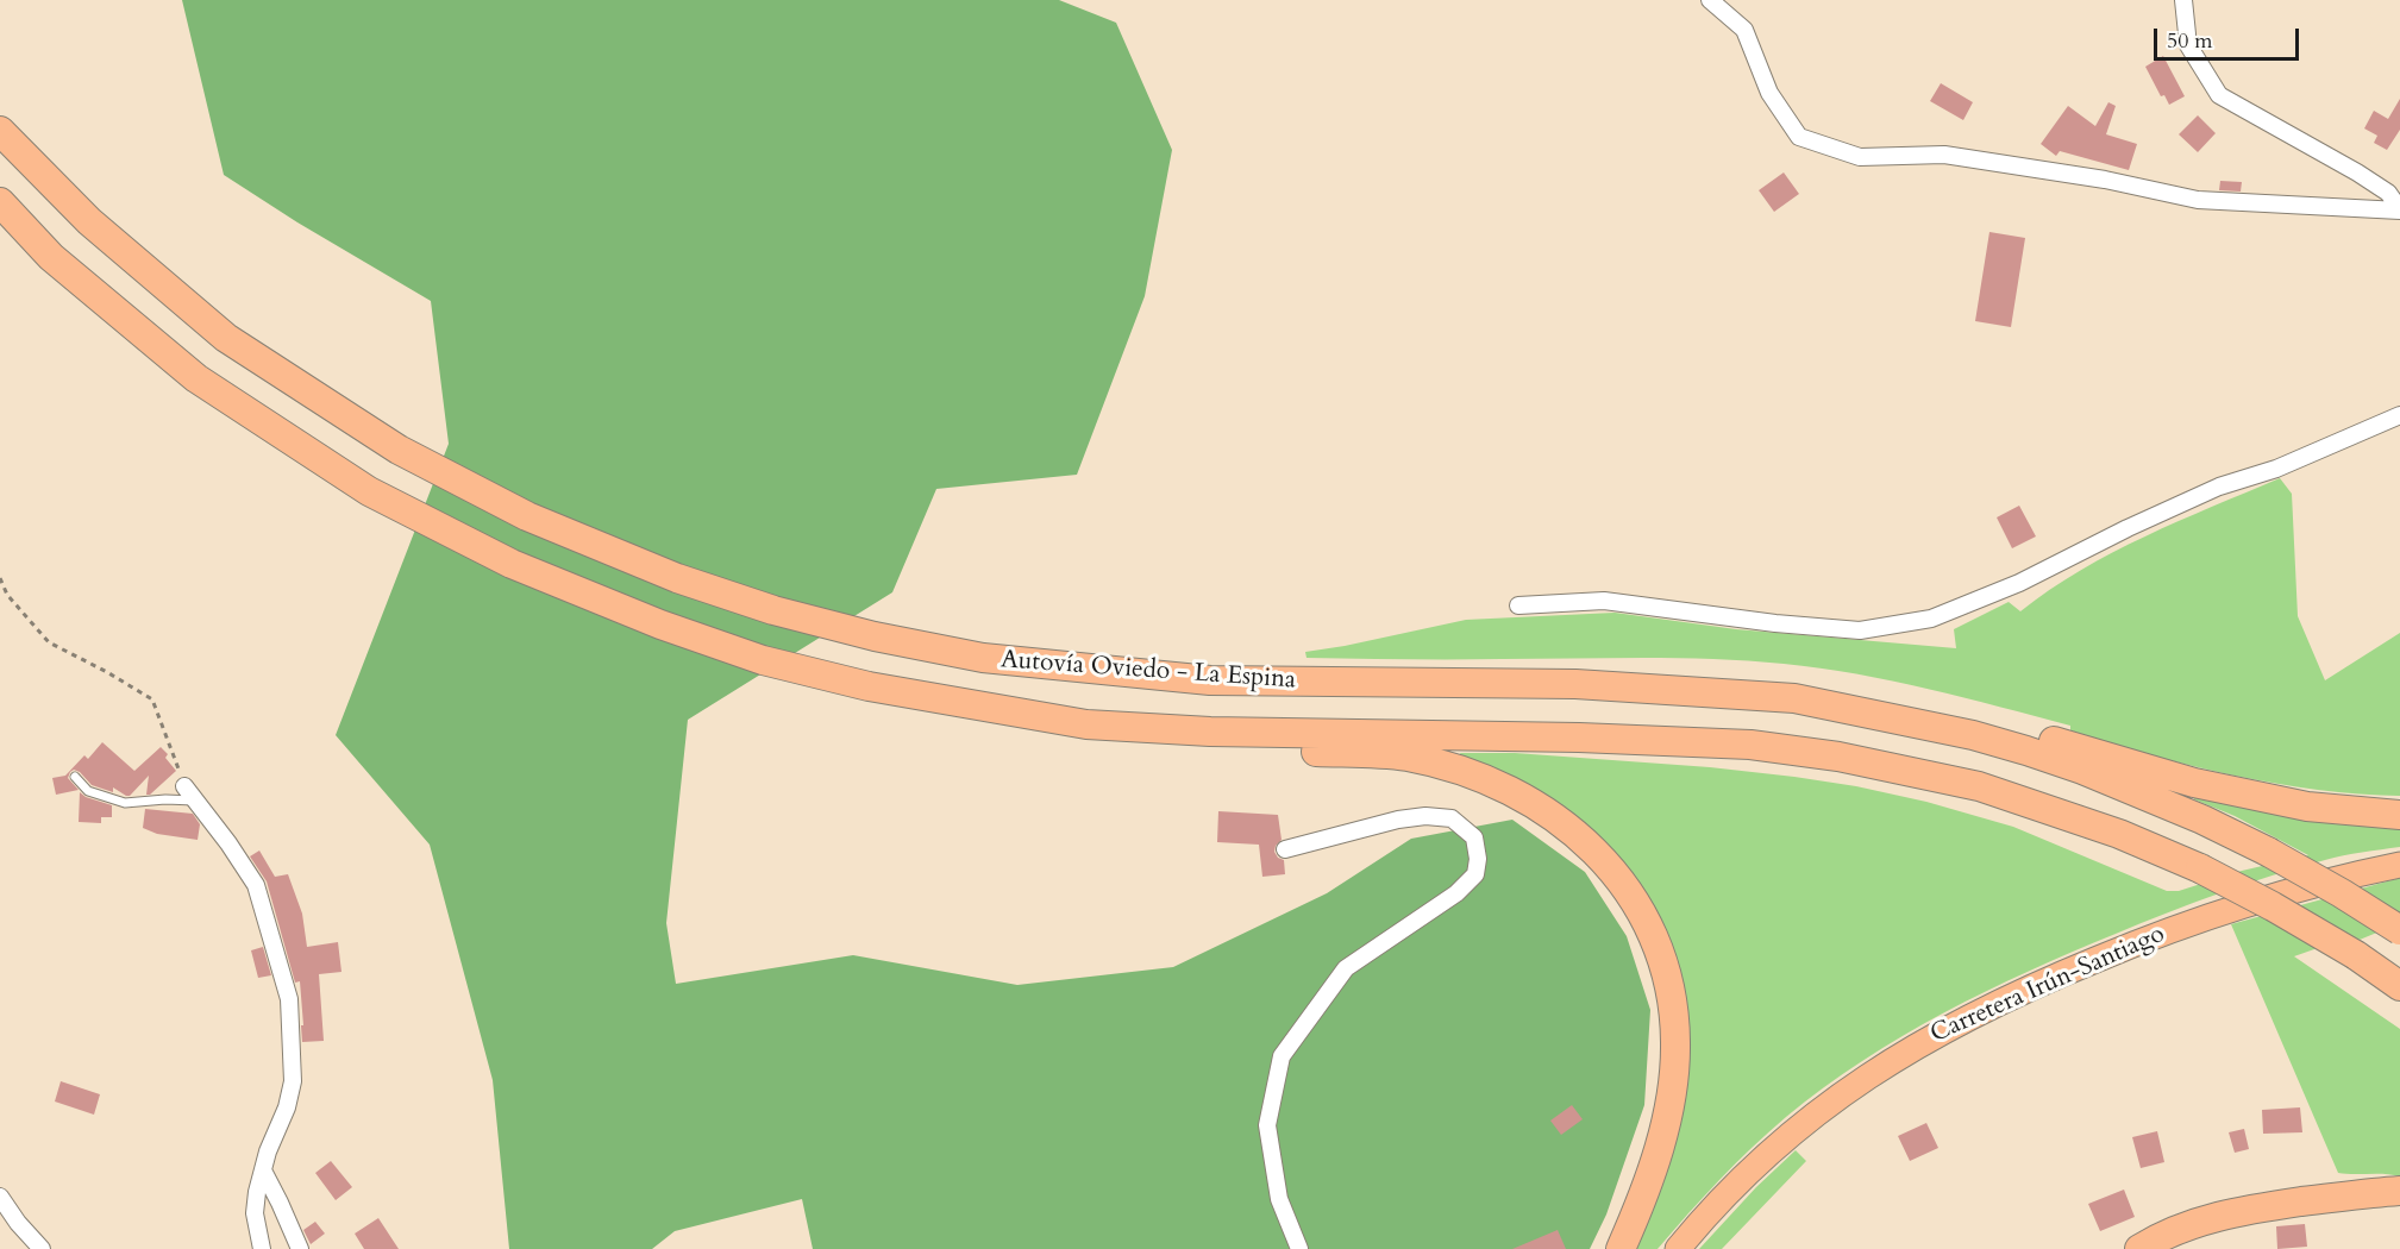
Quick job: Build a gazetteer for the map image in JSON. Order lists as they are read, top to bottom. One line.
{"streets":{"highway":["Autovía Oviedo - La Espina","Carretera Irún-Santiago"]},"scale_bar":"50 m"}
